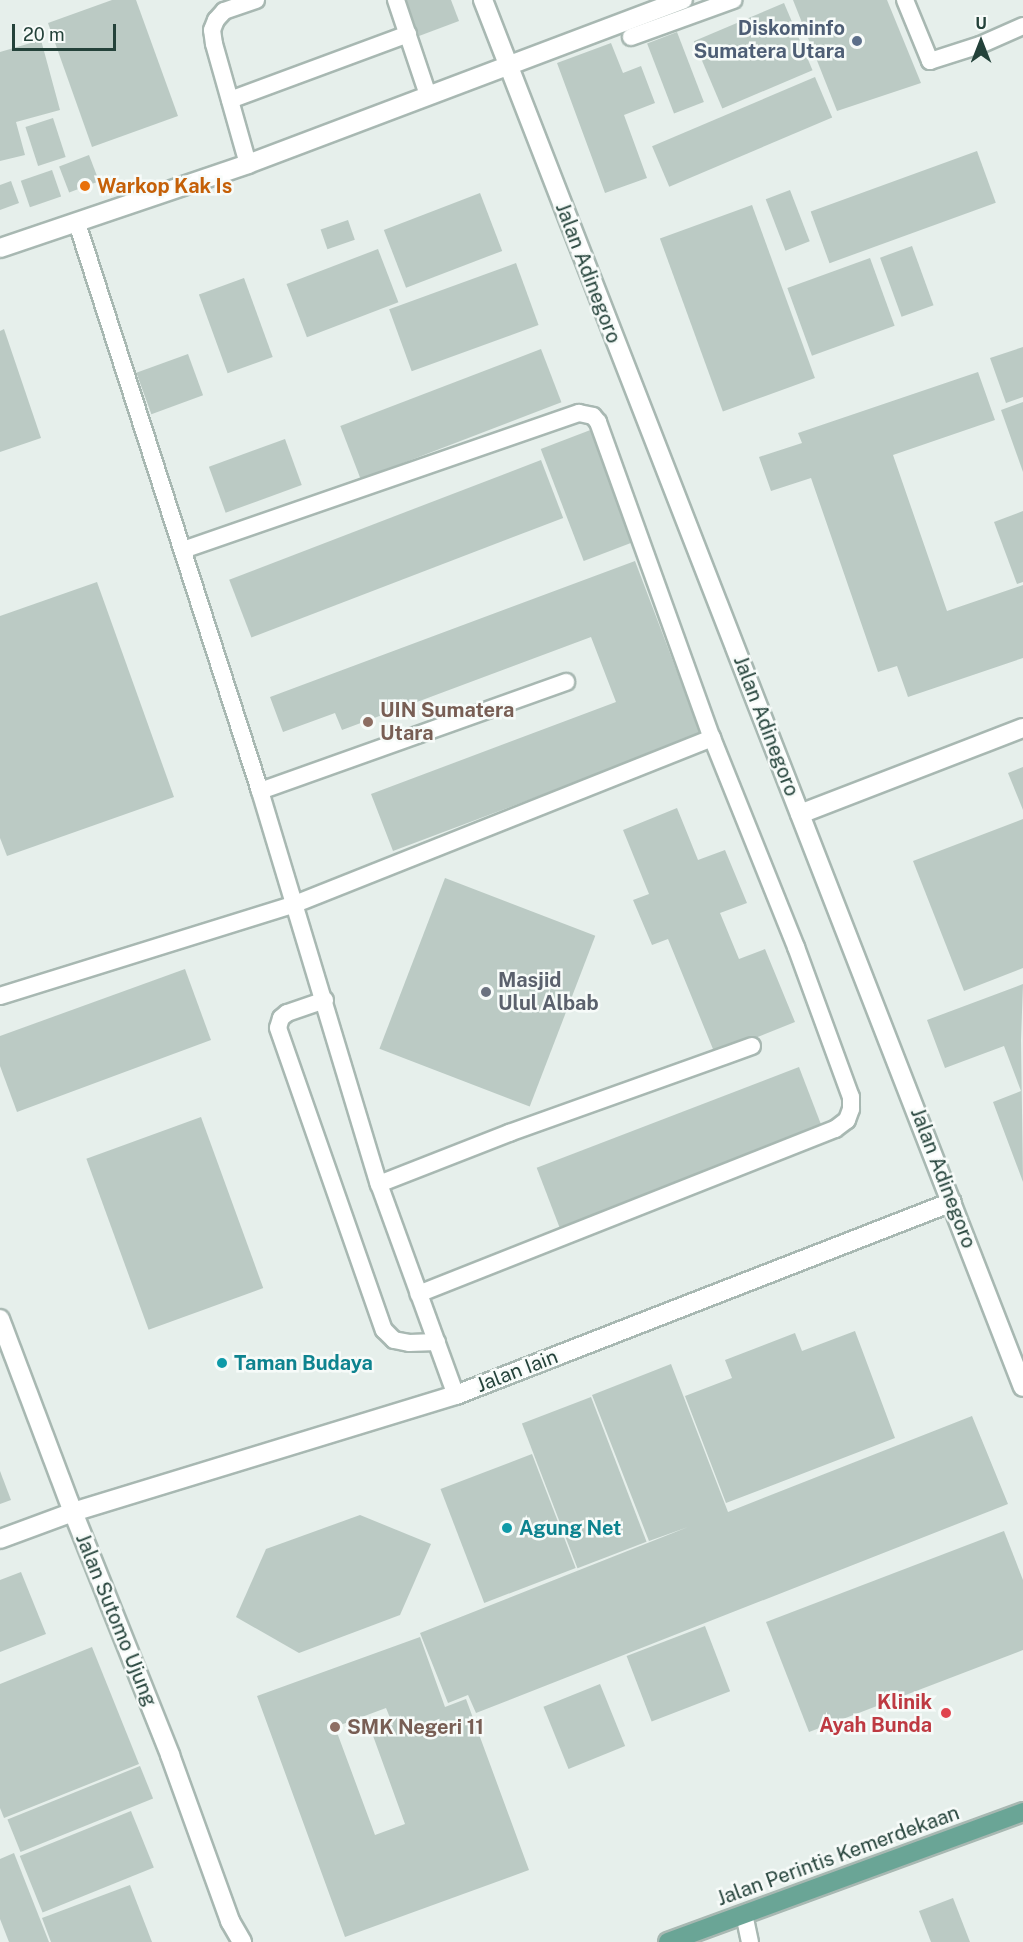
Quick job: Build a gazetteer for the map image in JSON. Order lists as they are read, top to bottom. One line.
{"streets":{"main road":["Jalan Perintis Kemerdekaan"],"street":["Jalan Adinegoro","Jalan Iain","Jalan Sutomo Ujung"]},"crossings":[["Jalan Adinegoro","Jalan Iain"],["Jalan Iain","Jalan Sutomo Ujung"]],"places":["Diskominfo Sumatera Utara","Warkop Kak Is","UIN Sumatera Utara","Masjid Ulul Albab","Taman Budaya","Agung Net","Klinik Ayah Bunda","SMK Negeri 11"],"scale_bar":"20 m","north":"top"}
